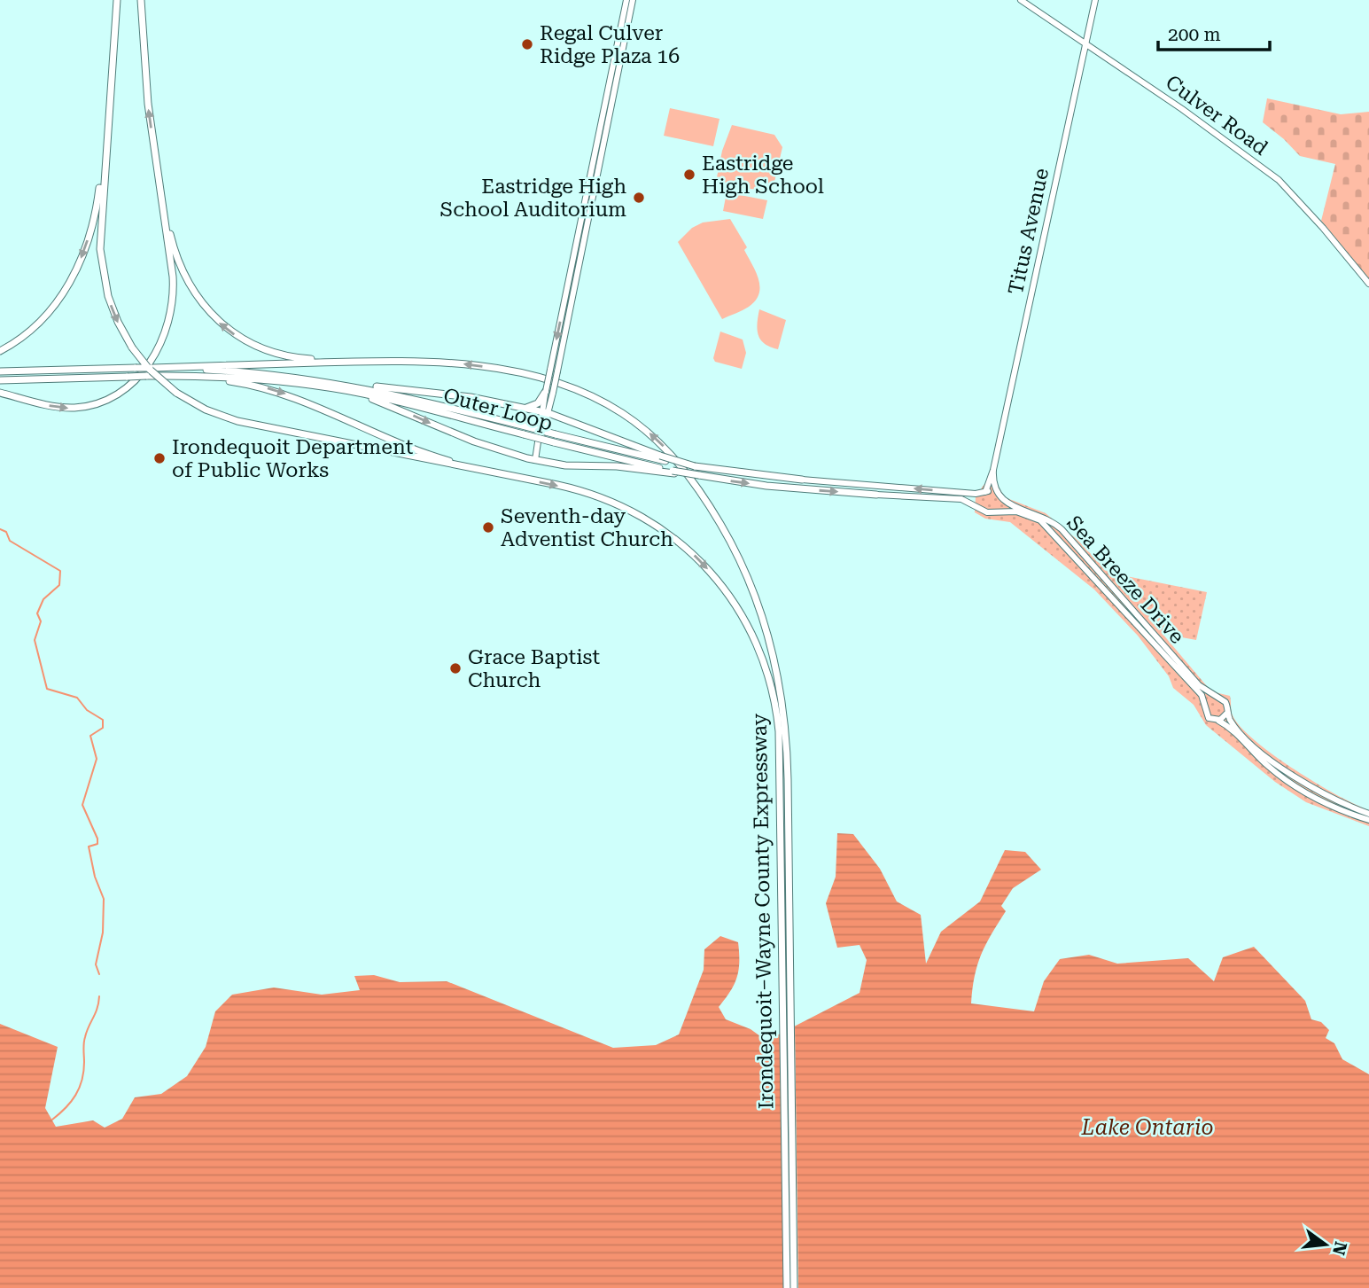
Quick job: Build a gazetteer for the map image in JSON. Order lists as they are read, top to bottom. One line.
{"streets":{"highway":["Outer Loop","Irondequoit–Wayne County Expressway"],"main road":["Culver Road","Titus Avenue","Sea Breeze Drive"]},"crossings":[["Culver Road","Titus Avenue"],["Titus Avenue","Outer Loop"],["Titus Avenue","Sea Breeze Drive"],["Outer Loop","Sea Breeze Drive"]],"water":["Lake Ontario"],"places":["Regal Culver Ridge Plaza 16","Eastridge High School","Eastridge High School Auditorium","Irondequoit Department of Public Works","Seventh-day Adventist Church","Grace Baptist Church"],"scale_bar":"200 m","north":"right"}
